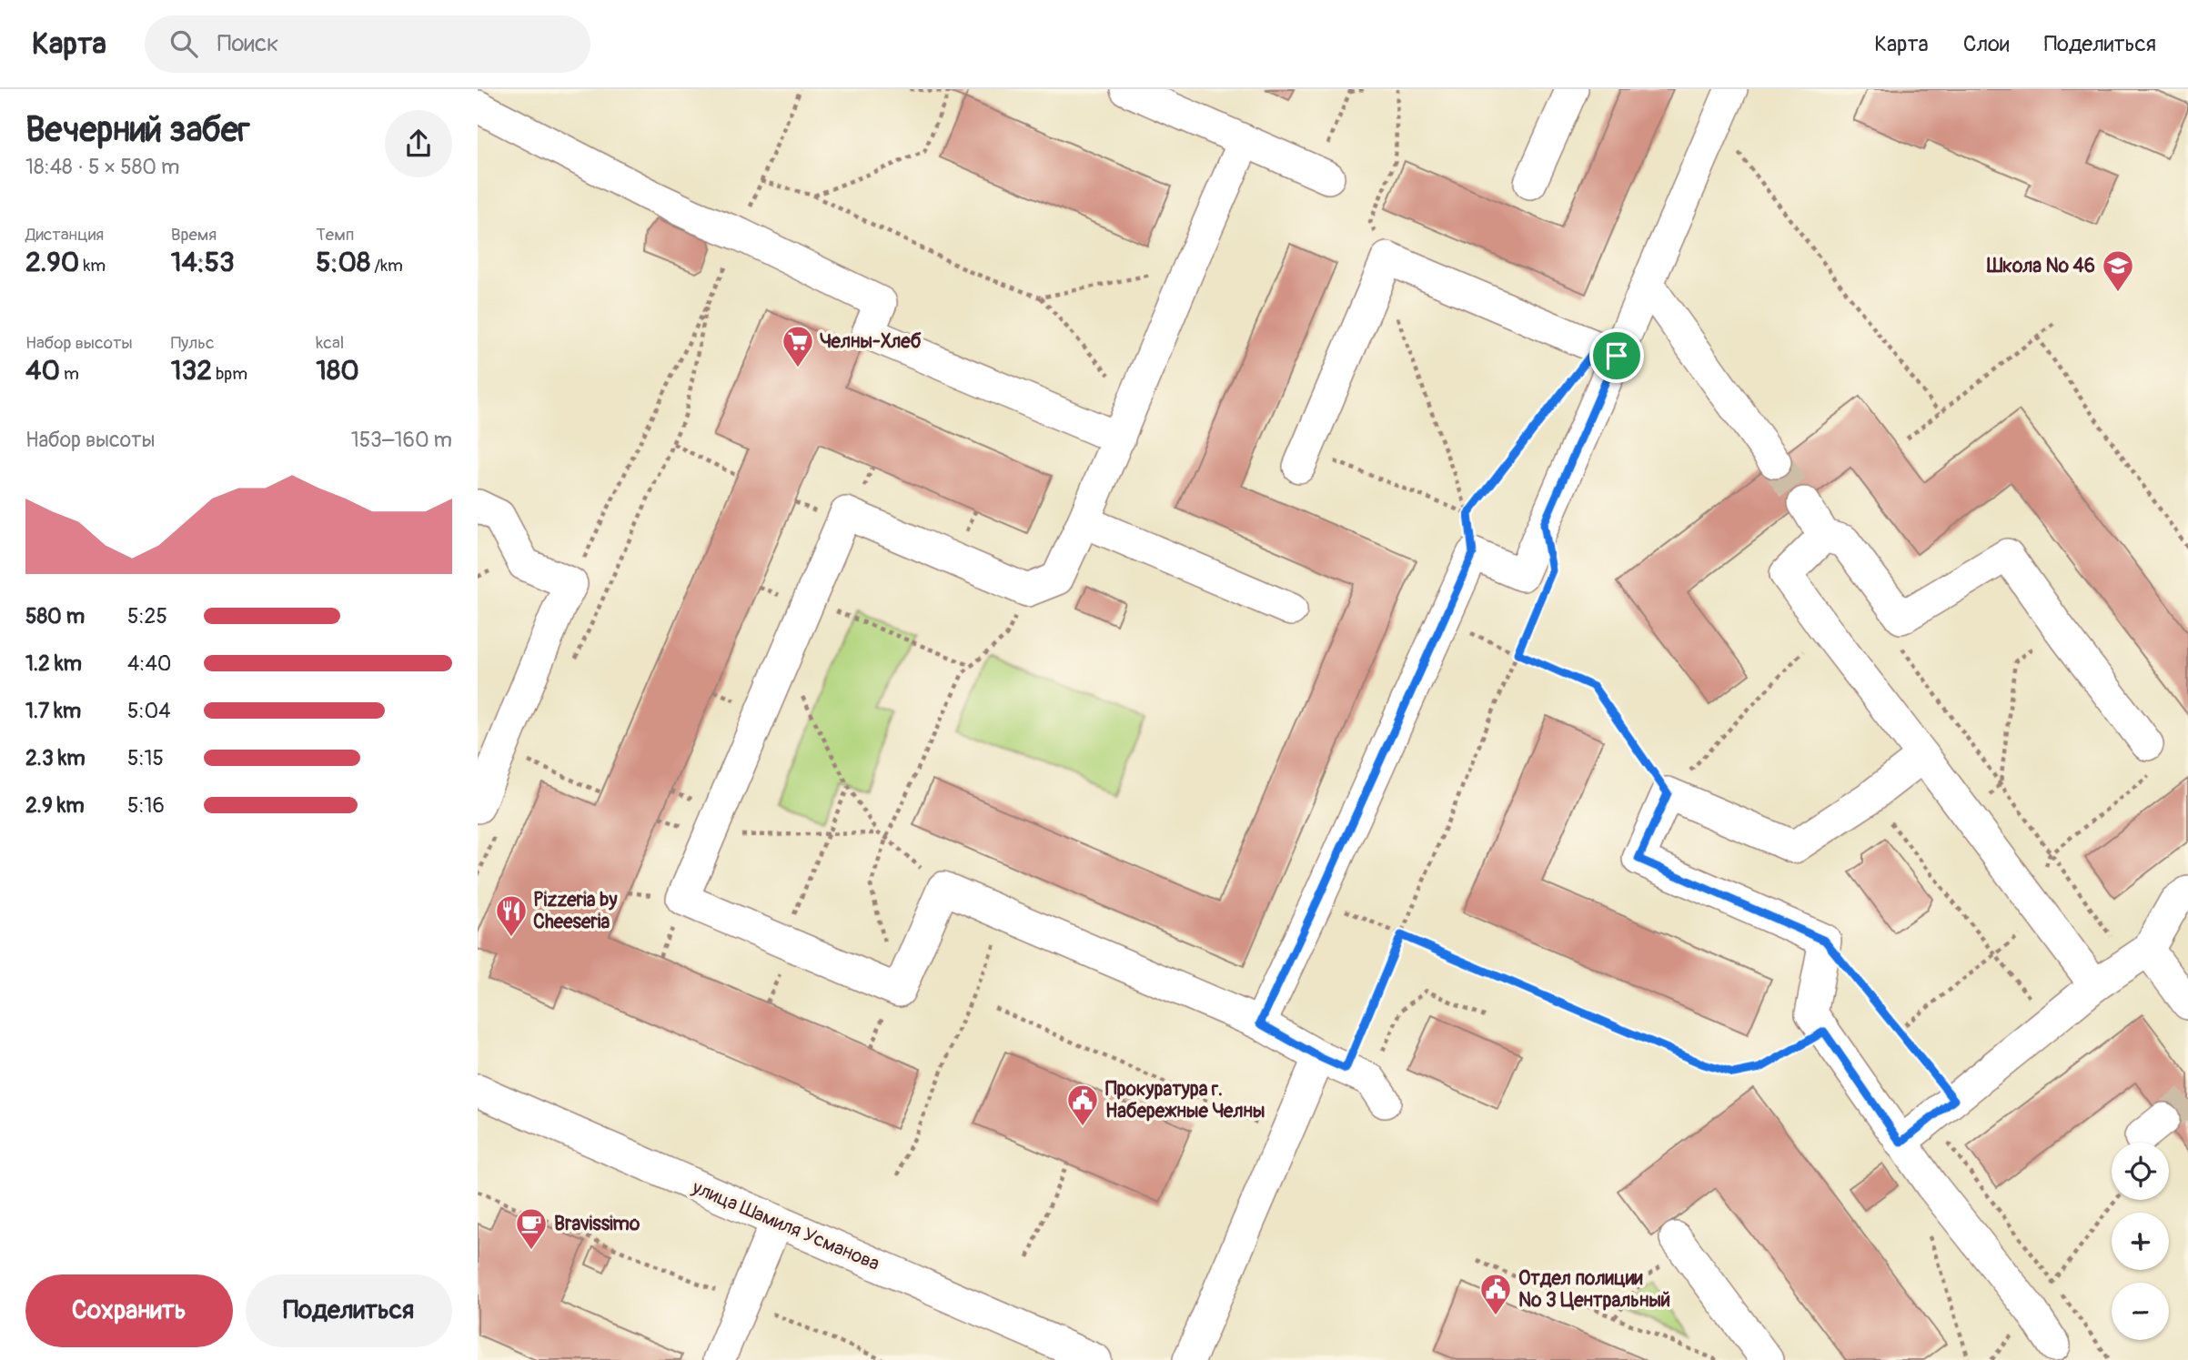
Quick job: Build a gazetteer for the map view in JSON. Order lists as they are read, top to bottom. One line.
{"streets":{"street":["улица Шамиля Усманова"]},"places":{"school or university":["Школа № 46"],"supermarket":["Челны-Хлеб"],"restaurant":["Pizzeria by Cheeseria"],"public building":["Прокуратура г. Набережные Челны","Отдел полиции № 3 Центральный"],"cafe":["Bravissimo"]},"page":{"header":"Карта","search":"Поиск","nav":["Карта","Слои","Поделиться"],"heading":["Вечерний забег","18:48 · 5 × 580 m"],"stats":[["Дистанция","2.90 km"],["Время","14:53"],["Темп","5:08 /km"],["Набор высоты","40 m"],["Пульс","132 bpm"],["kcal","180"]],"chart":["Набор высоты","153–160 m"],"list":[{"name":"580 m","note":"5:25"},{"name":"1.2 km","note":"4:40"},{"name":"1.7 km","note":"5:04"},{"name":"2.3 km","note":"5:15"},{"name":"2.9 km","note":"5:16"}],"map_buttons":["+","−"],"buttons":["Сохранить","Поделиться"]}}
